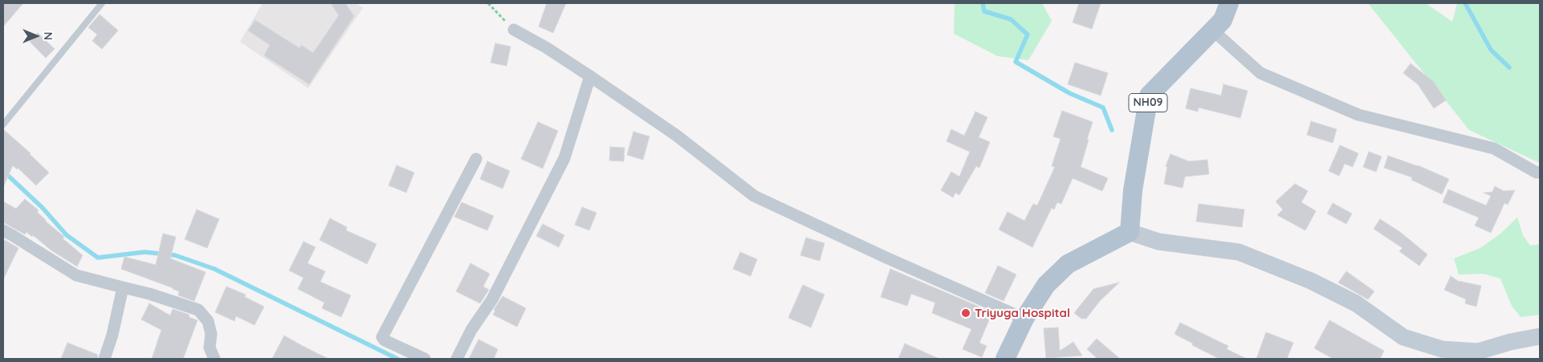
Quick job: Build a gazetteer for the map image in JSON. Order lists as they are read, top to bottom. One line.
{"streets":{"main road":["NH09"]},"places":["Triyuga Hospital"],"north":"right"}
